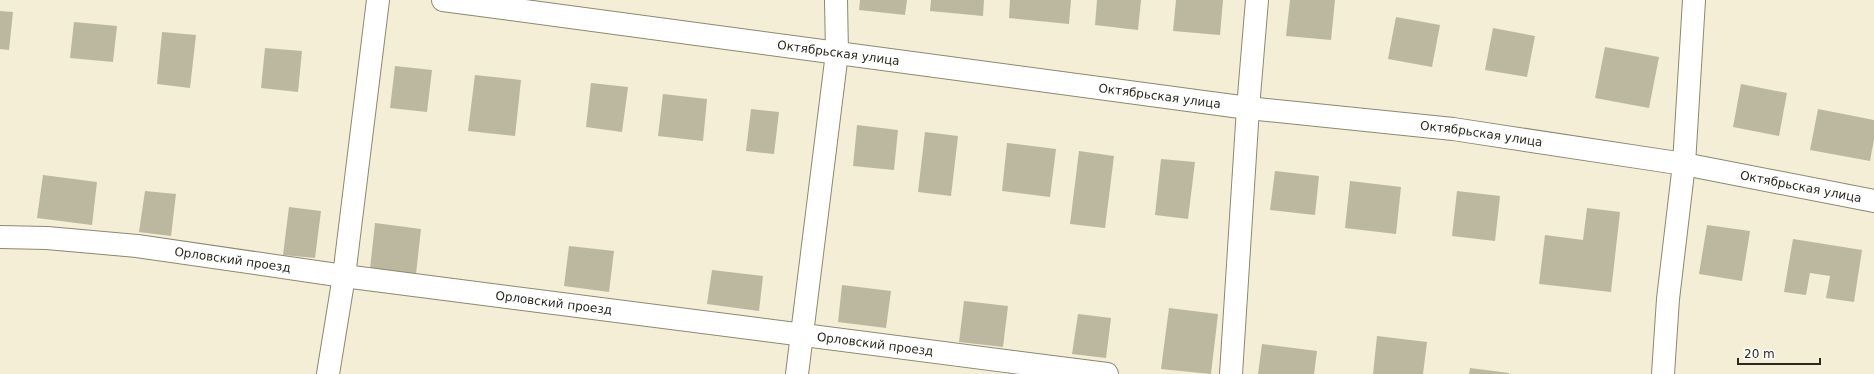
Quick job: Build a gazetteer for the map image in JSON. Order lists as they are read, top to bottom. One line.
{"streets":{"street":["Октябрьская улица","Орловский проезд"]},"scale_bar":"20 m"}
